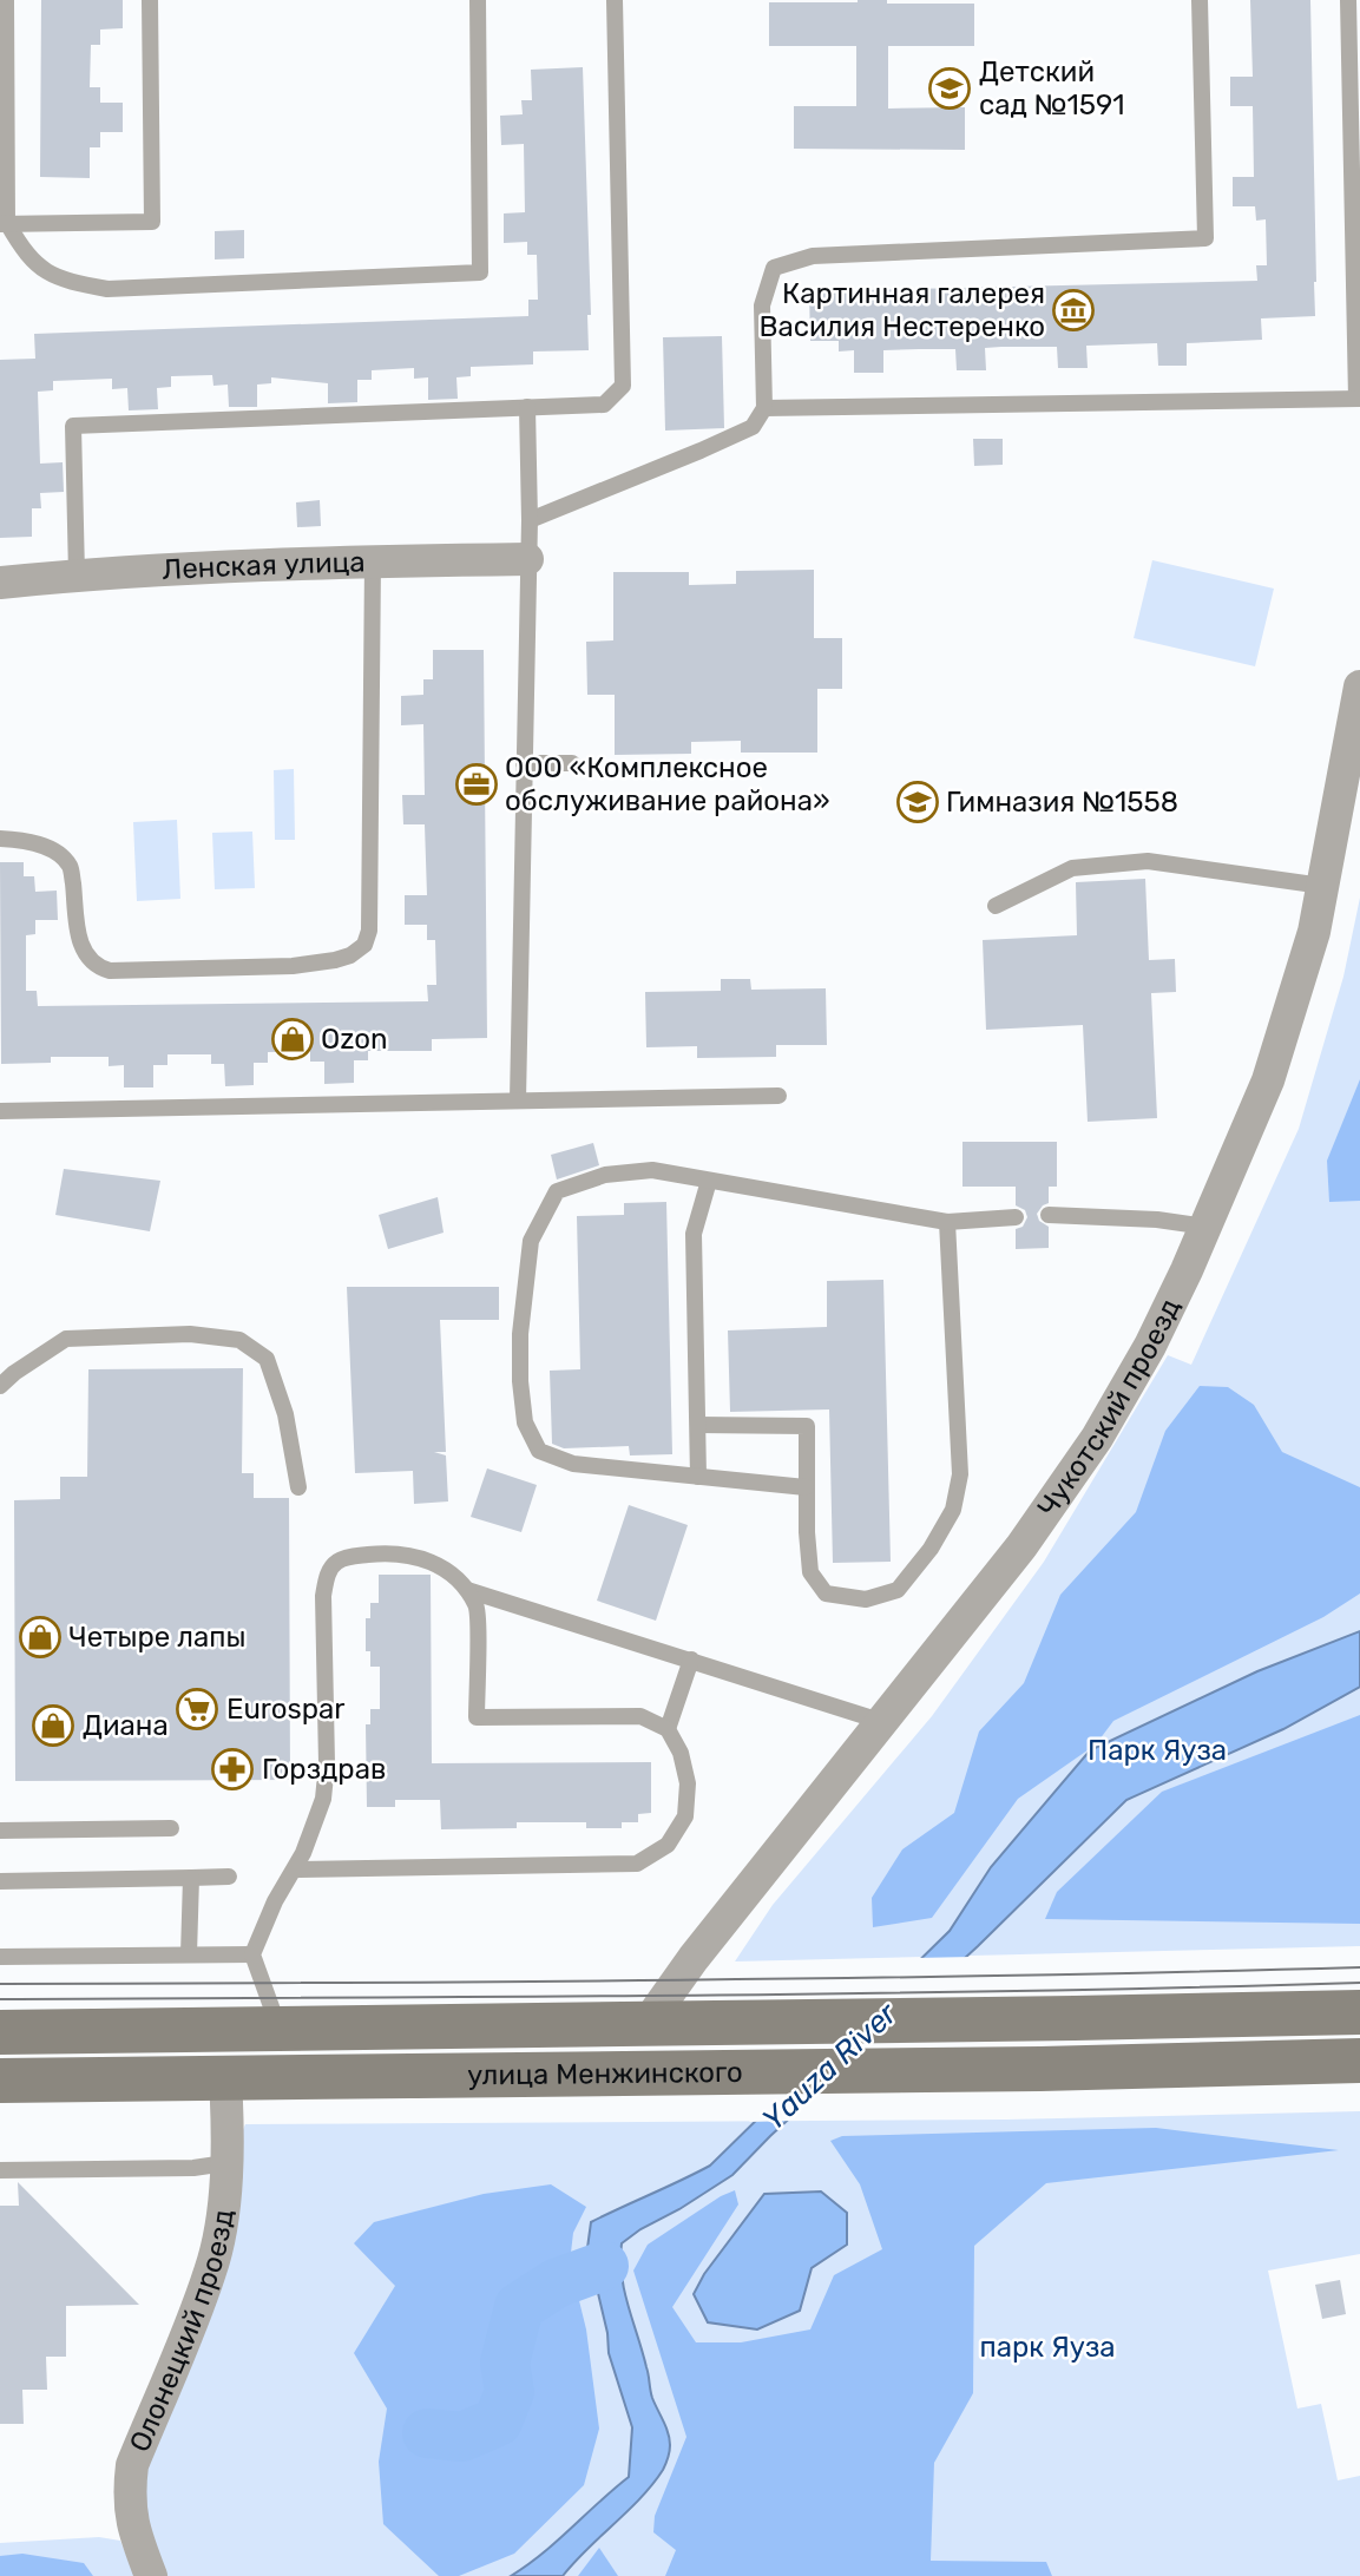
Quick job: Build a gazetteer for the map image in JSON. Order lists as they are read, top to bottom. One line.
{"streets":{"main road":["улица Менжинского"],"street":["Ленская улица","Чукотский проезд","Олонецкий проезд"]},"crossings":[["Чукотский проезд","улица Менжинского"],["улица Менжинского","Олонецкий проезд"]],"water":["Yauza River"],"parks":["Парк Яуза","парк Яуза"],"places":{"school or university":["Детский сад №1591","Гимназия №1558"],"museum":["Картинная галерея Василия Нестеренко"],"office":["ООО «Комплексное обслуживание района»"],"shop":["Ozon","Четыре лапы","Диана"],"supermarket":["Eurospar"],"pharmacy":["Горздрав"]}}
